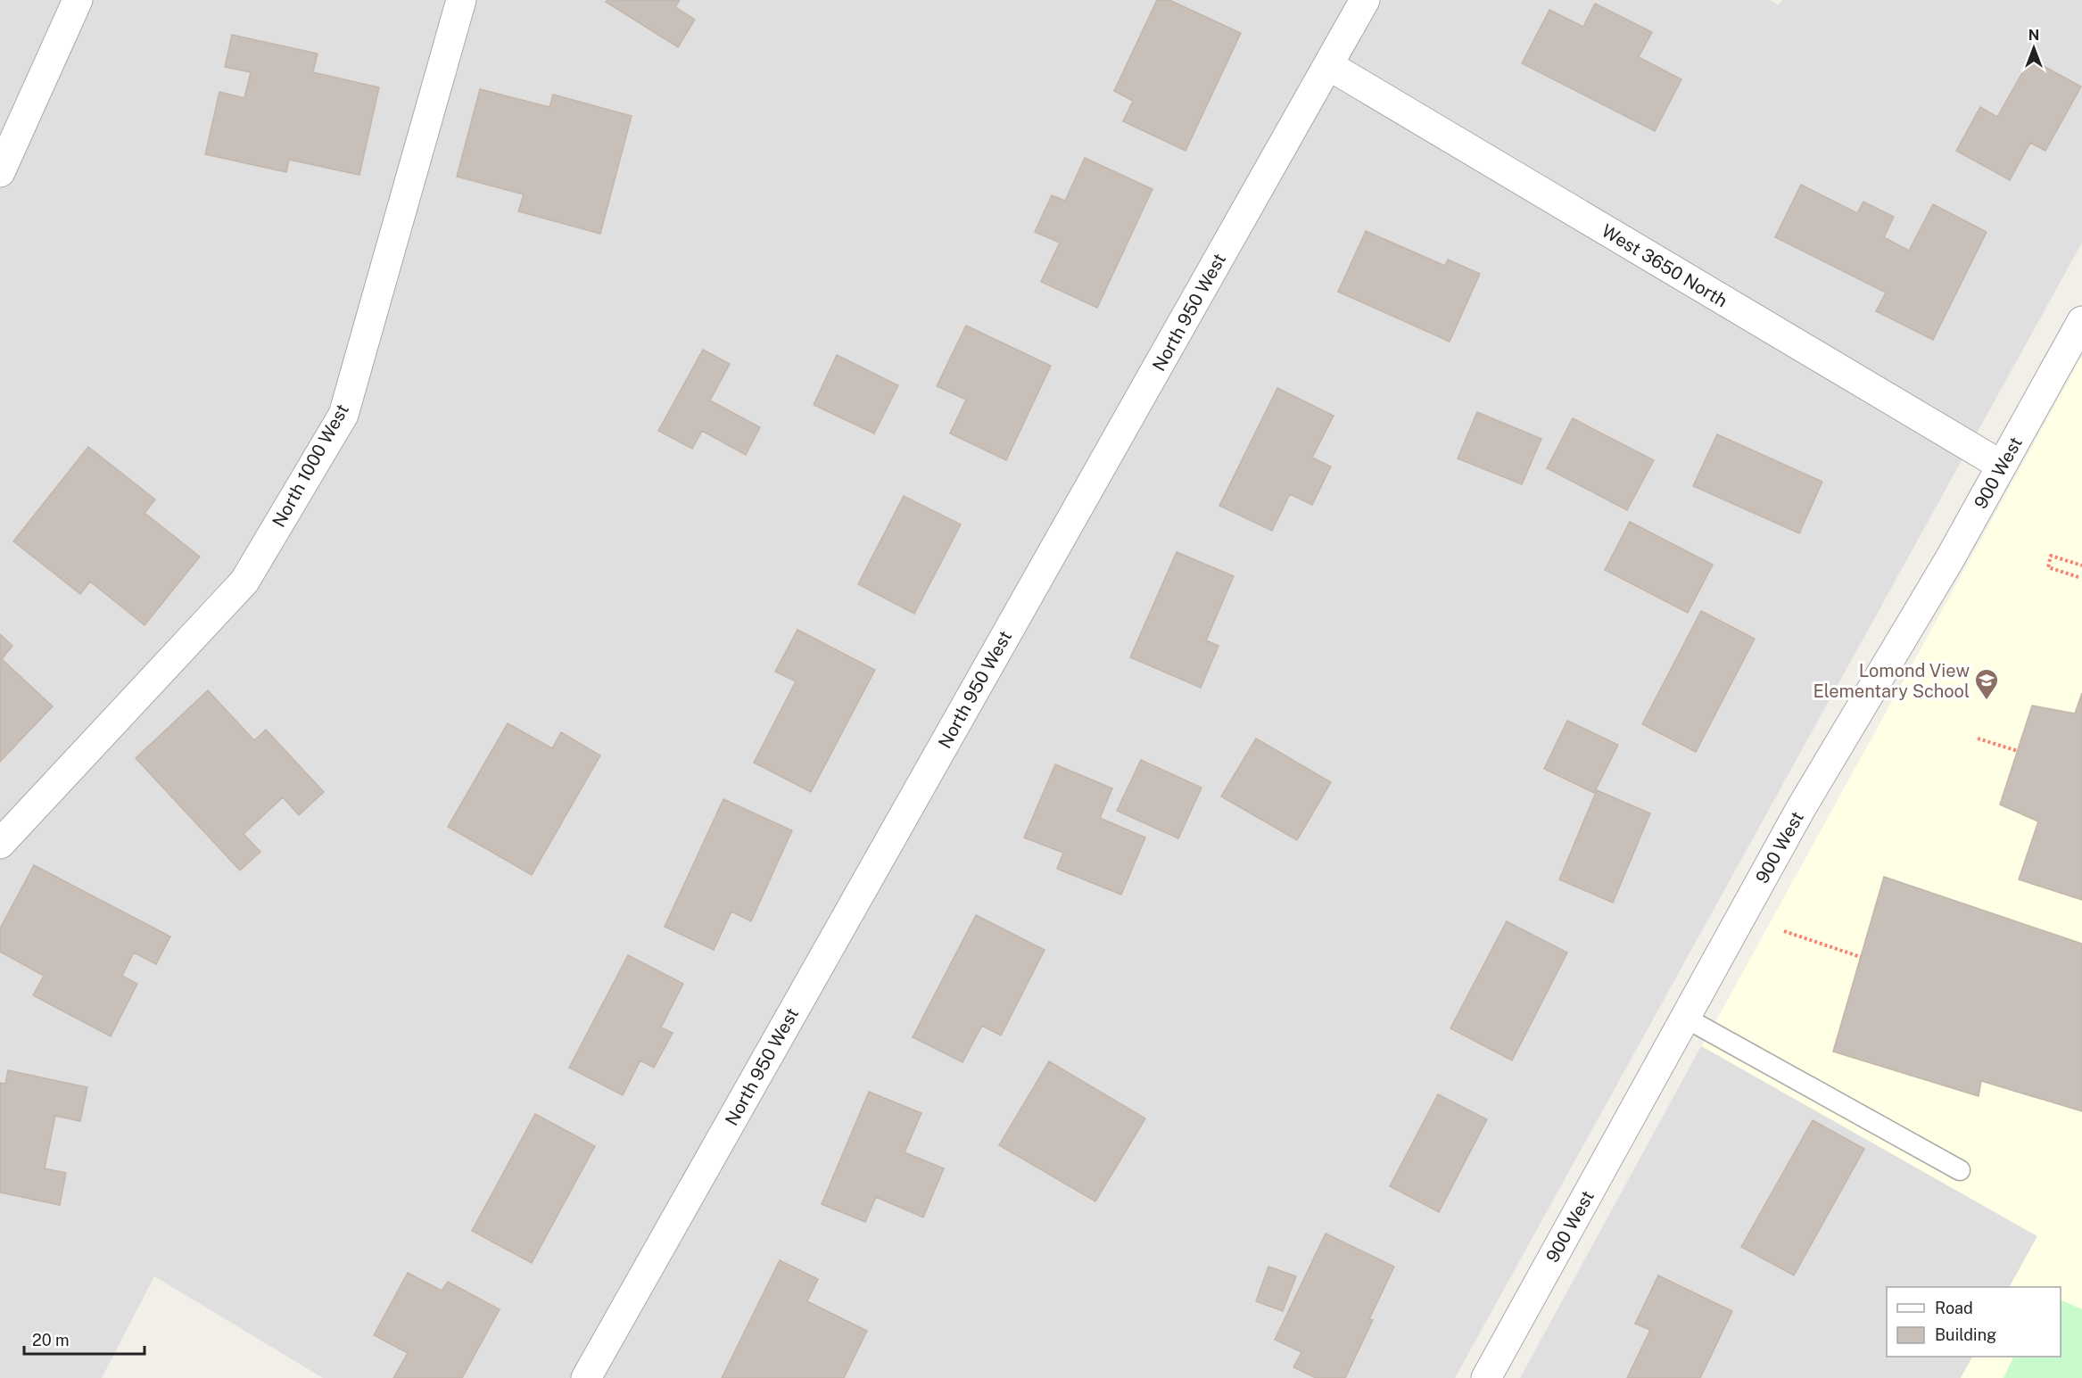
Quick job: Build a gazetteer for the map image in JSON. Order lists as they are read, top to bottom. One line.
{"streets":{"street":["West 3650 North","North 950 West","North 1000 West","900 West"]},"crossings":[["West 3650 North","North 950 West"],["West 3650 North","900 West"]],"places":{"school or university":["Lomond View Elementary School"]},"legend":["Road","Building"],"scale_bar":"20 m","north":"top"}
